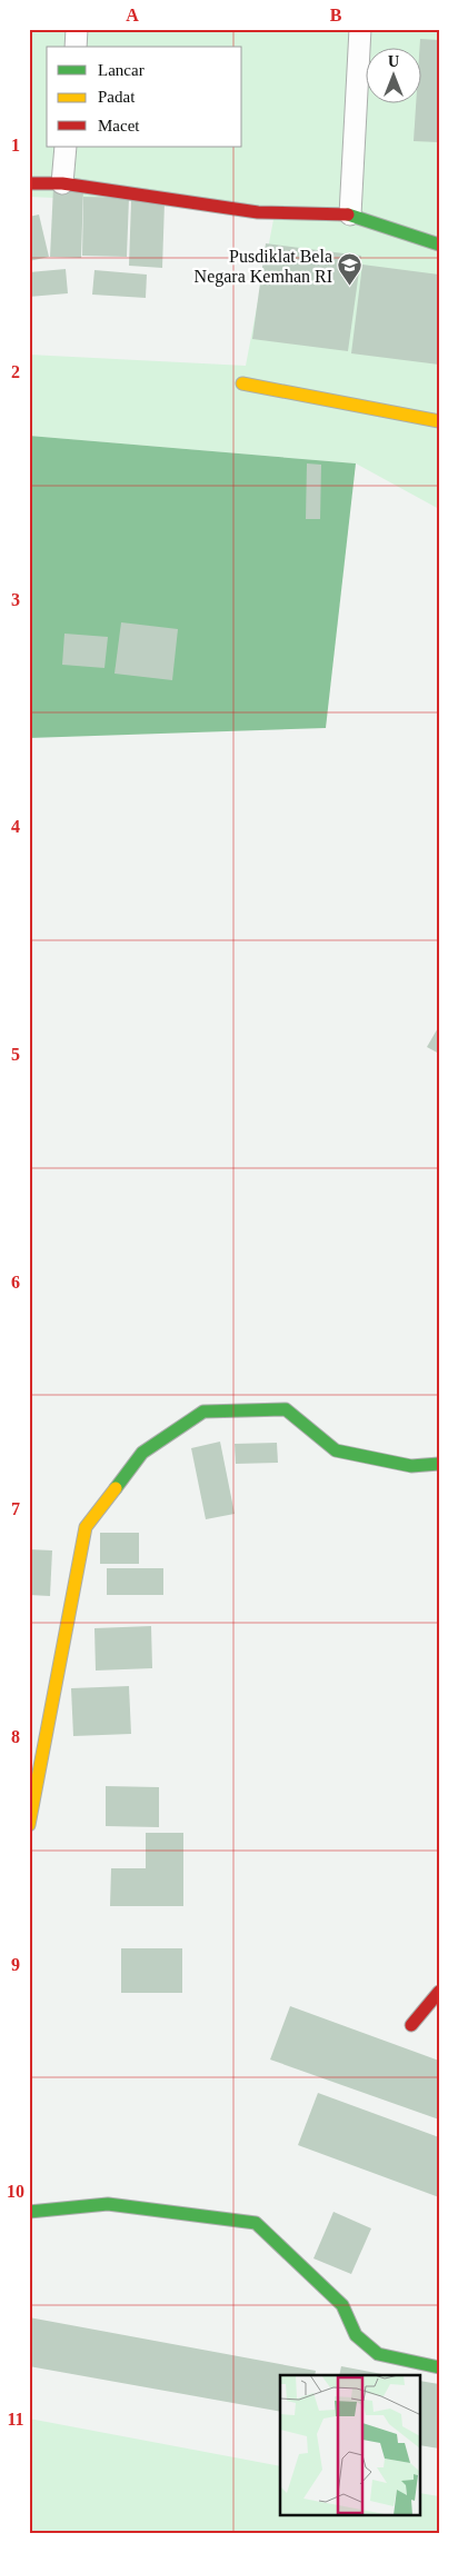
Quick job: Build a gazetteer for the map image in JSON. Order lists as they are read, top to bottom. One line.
{"places":{"school or university":["Pusdiklat Bela Negara Kemhan RI"]},"legend":["Lancar","Padat","Macet"],"north":"top","grid":{"columns":["A","B"],"rows":["1","2","3","4","5","6","7","8","9","10","11"]}}
